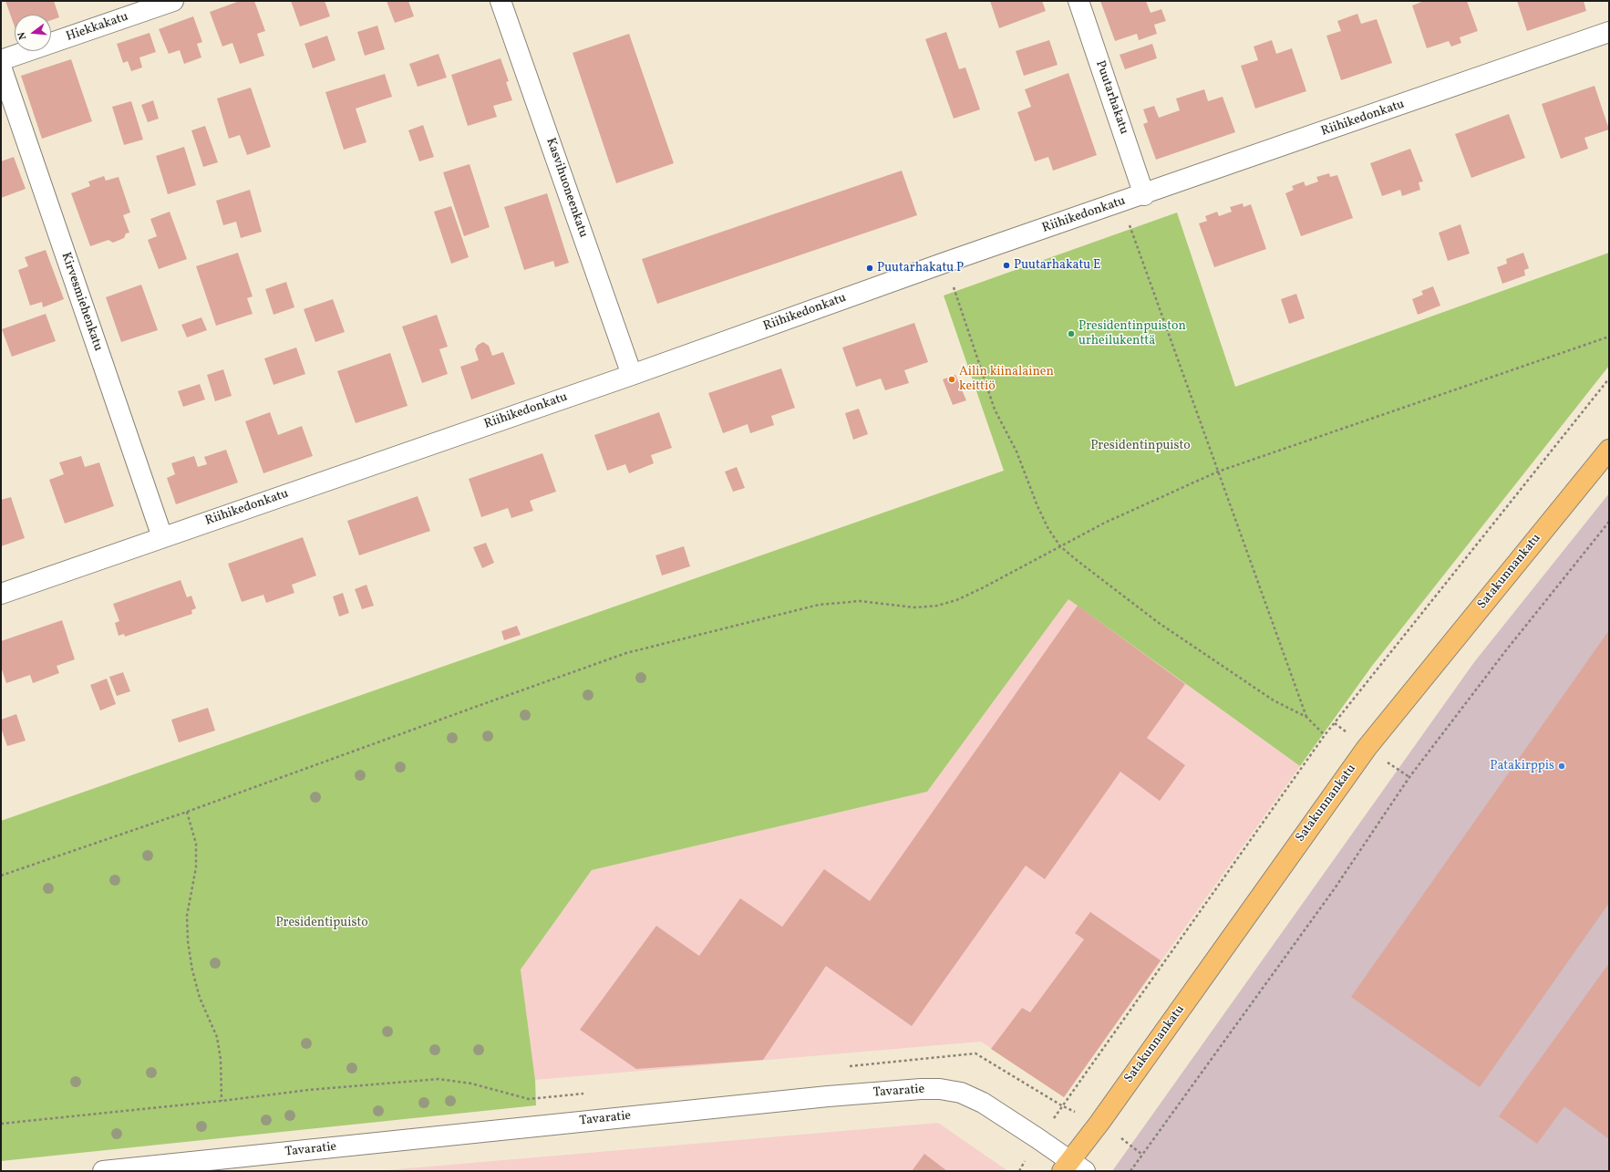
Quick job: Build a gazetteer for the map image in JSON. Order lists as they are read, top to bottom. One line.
{"streets":{"main road":["Satakunnankatu"],"street":["Hiekkakatu","Puutarhakatu","Riihikedonkatu","Kasvihuoneenkatu","Kirvesmiehenkatu","Tavaratie"]},"crossings":[["Puutarhakatu","Riihikedonkatu"],["Riihikedonkatu","Kasvihuoneenkatu"],["Riihikedonkatu","Kirvesmiehenkatu"],["Satakunnankatu","Tavaratie"]],"parks":["Presidentinpuisto","Presidentipuisto"],"places":["Puutarhakatu E","Puutarhakatu P","Presidentinpuiston urheilukenttä","Ailin kiinalainen keittiö","Patakirppis"],"north":"left"}
